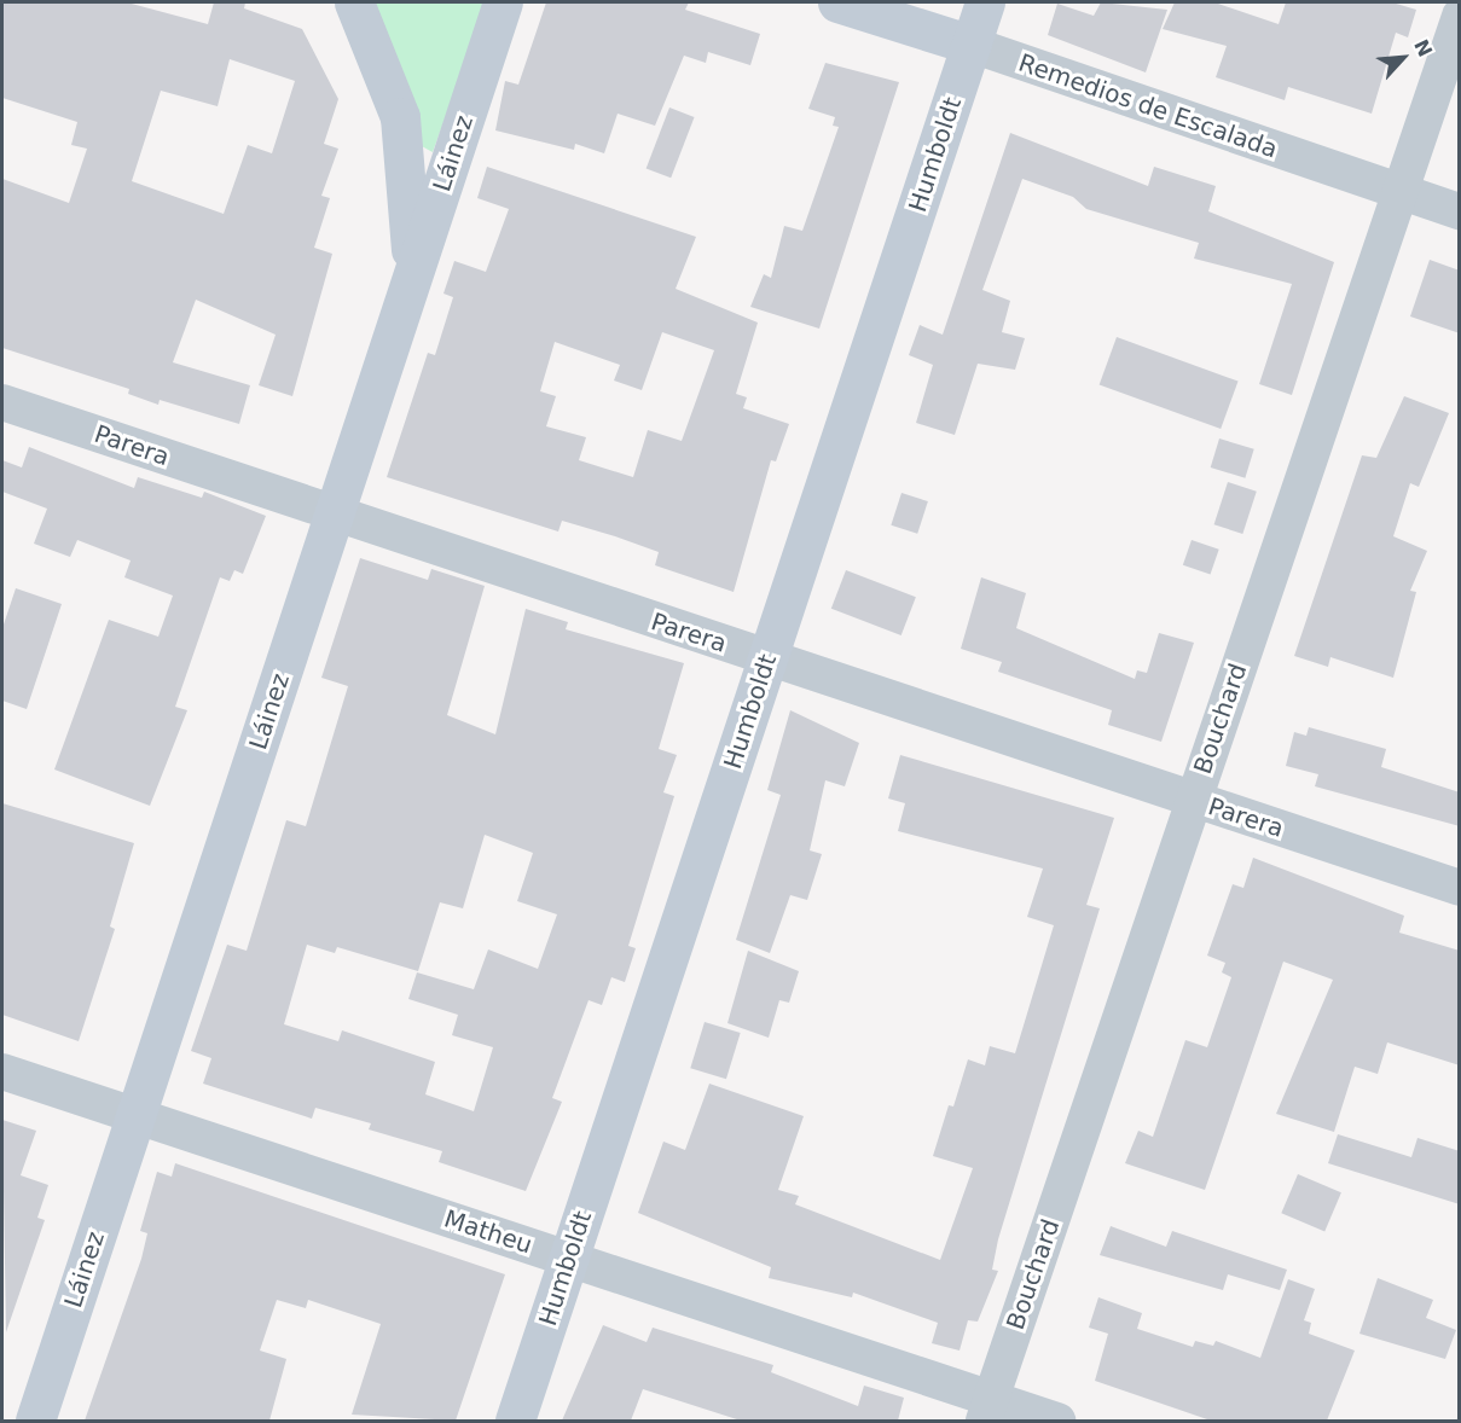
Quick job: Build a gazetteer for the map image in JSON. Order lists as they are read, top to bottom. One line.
{"streets":{"main road":["Remedios de Escalada","Láinez","Humboldt"],"street":["Parera","Bouchard","Matheu"]},"crossings":[["Remedios de Escalada","Humboldt"],["Remedios de Escalada","Bouchard"],["Láinez","Parera"],["Láinez","Matheu"],["Humboldt","Parera"],["Humboldt","Matheu"],["Parera","Bouchard"],["Bouchard","Matheu"]],"north":"top right"}
